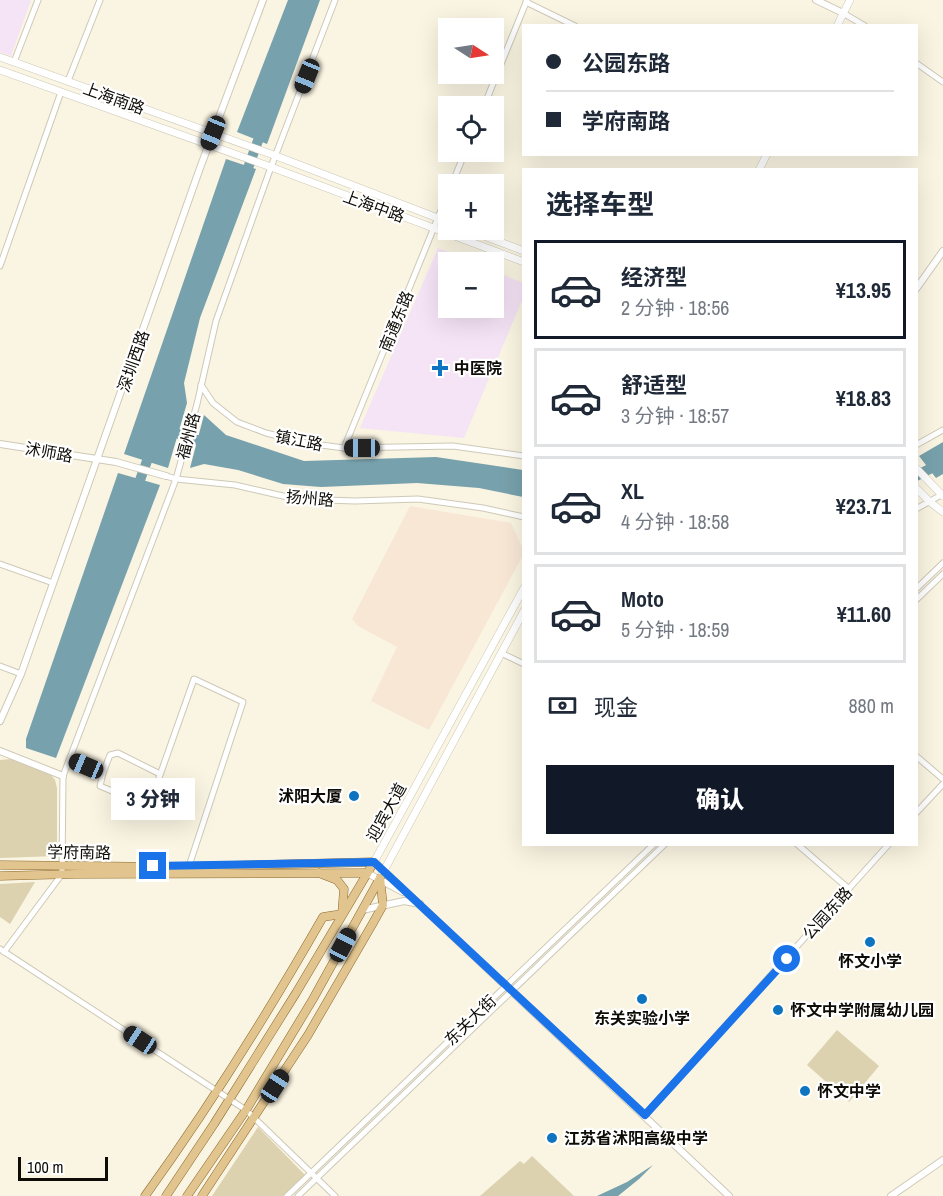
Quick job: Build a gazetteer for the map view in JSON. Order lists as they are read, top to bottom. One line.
{"streets":{"main road":["上海南路","上海中路","迎宾大道","学府南路"],"street":["南通东路","深圳西路","福州路","镇江路","沭师路","扬州路","公园东路","东关大街"]},"crossings":[["上海南路","上海中路"],["上海南路","深圳西路"],["上海中路","南通东路"],["上海中路","福州路"],["南通东路","镇江路"],["深圳西路","沭师路"],["深圳西路","扬州路"],["福州路","镇江路"],["福州路","扬州路"],["福州路","学府南路"],["沭师路","扬州路"],["迎宾大道","学府南路"]],"places":{"health":["中医院"],"other":["沭阳大厦","怀文小学","东关实验小学","怀文中学附属幼儿园","怀文中学","江苏省沭阳高级中学"]},"scale_bar":"100 m","north":"right","page":{"map_buttons":["+","−"],"banner":["公园东路","学府南路"],"heading":"选择车型","list":[{"name":"经济型","note":"2 分钟 · 18:56","value":"¥13.95"},{"name":"舒适型","note":"3 分钟 · 18:57","value":"¥18.83"},{"name":"XL","note":"4 分钟 · 18:58","value":"¥23.71"},{"name":"Moto","note":"5 分钟 · 18:59","value":"¥11.60"}],"pay":["现金","880 m"],"buttons":"确认","bubble":"3 分钟","scale":"100 m"}}
